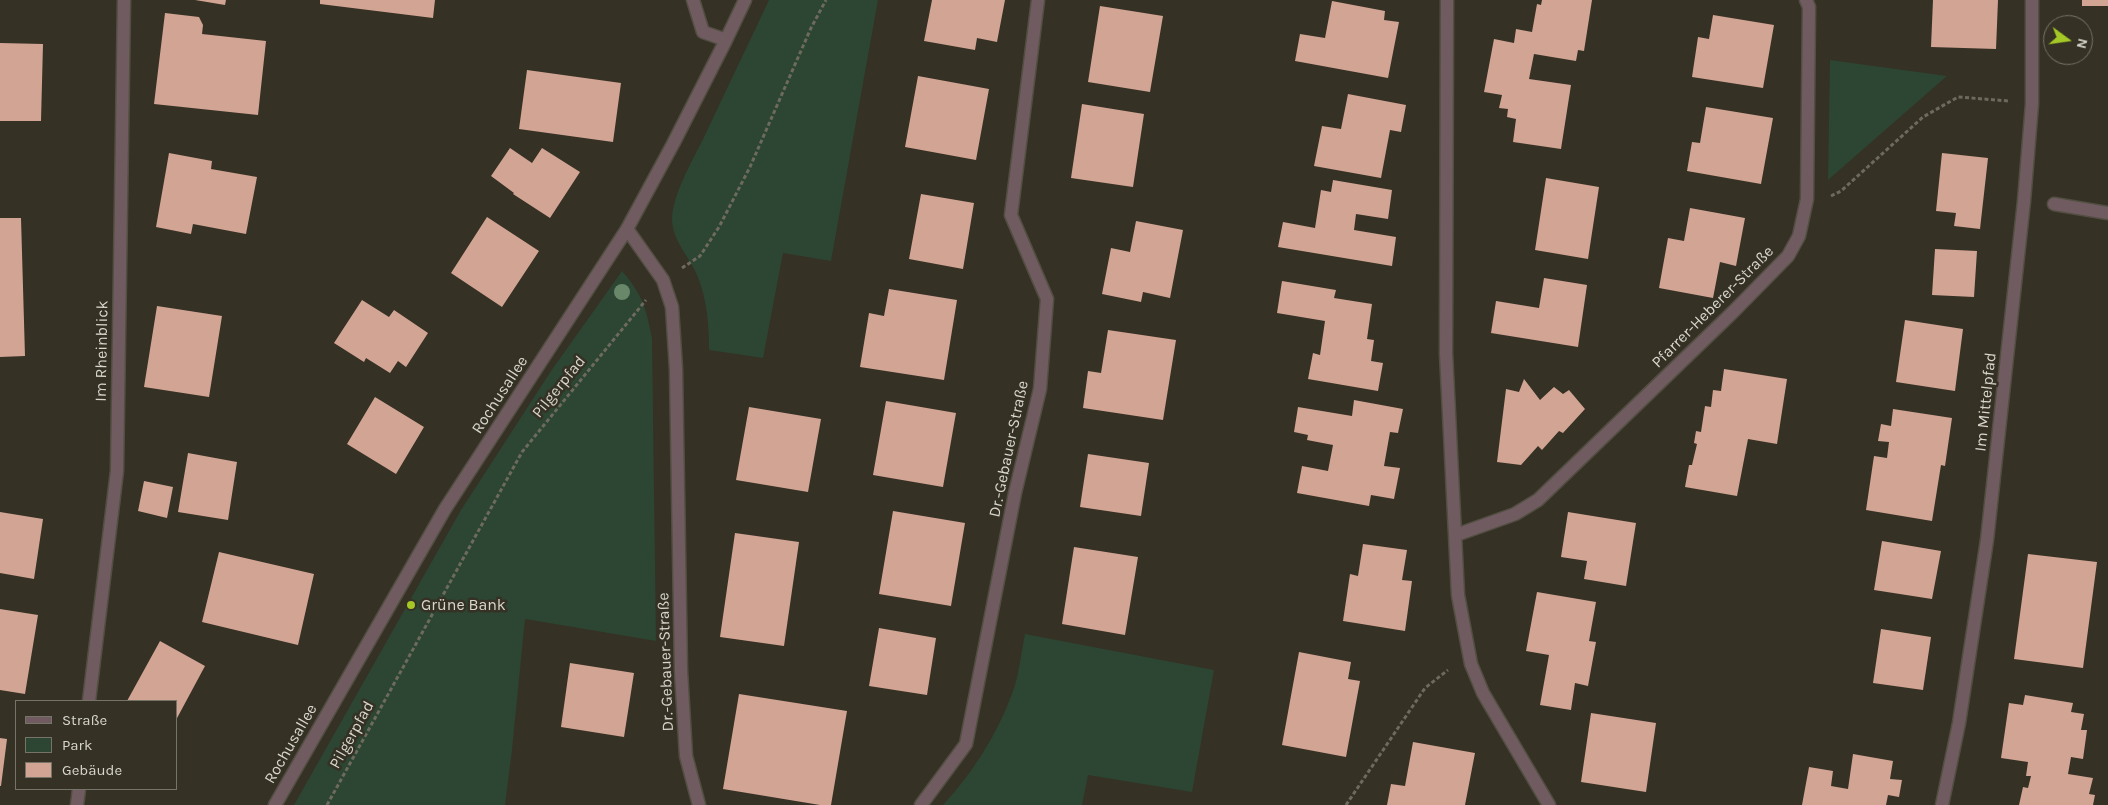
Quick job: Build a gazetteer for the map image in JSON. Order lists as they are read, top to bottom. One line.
{"streets":{"street":["Pfarrer-Heberer-Straße","Im Rheinblick","Rochusallee","Im Mittelpfad","Dr.-Gebauer-Straße"],"path":["Pilgerpfad"]},"crossings":[["Pilgerpfad","Dr.-Gebauer-Straße"],["Rochusallee","Dr.-Gebauer-Straße"]],"places":["Grüne Bank"],"legend":["Straße","Park","Gebäude"],"north":"right"}
